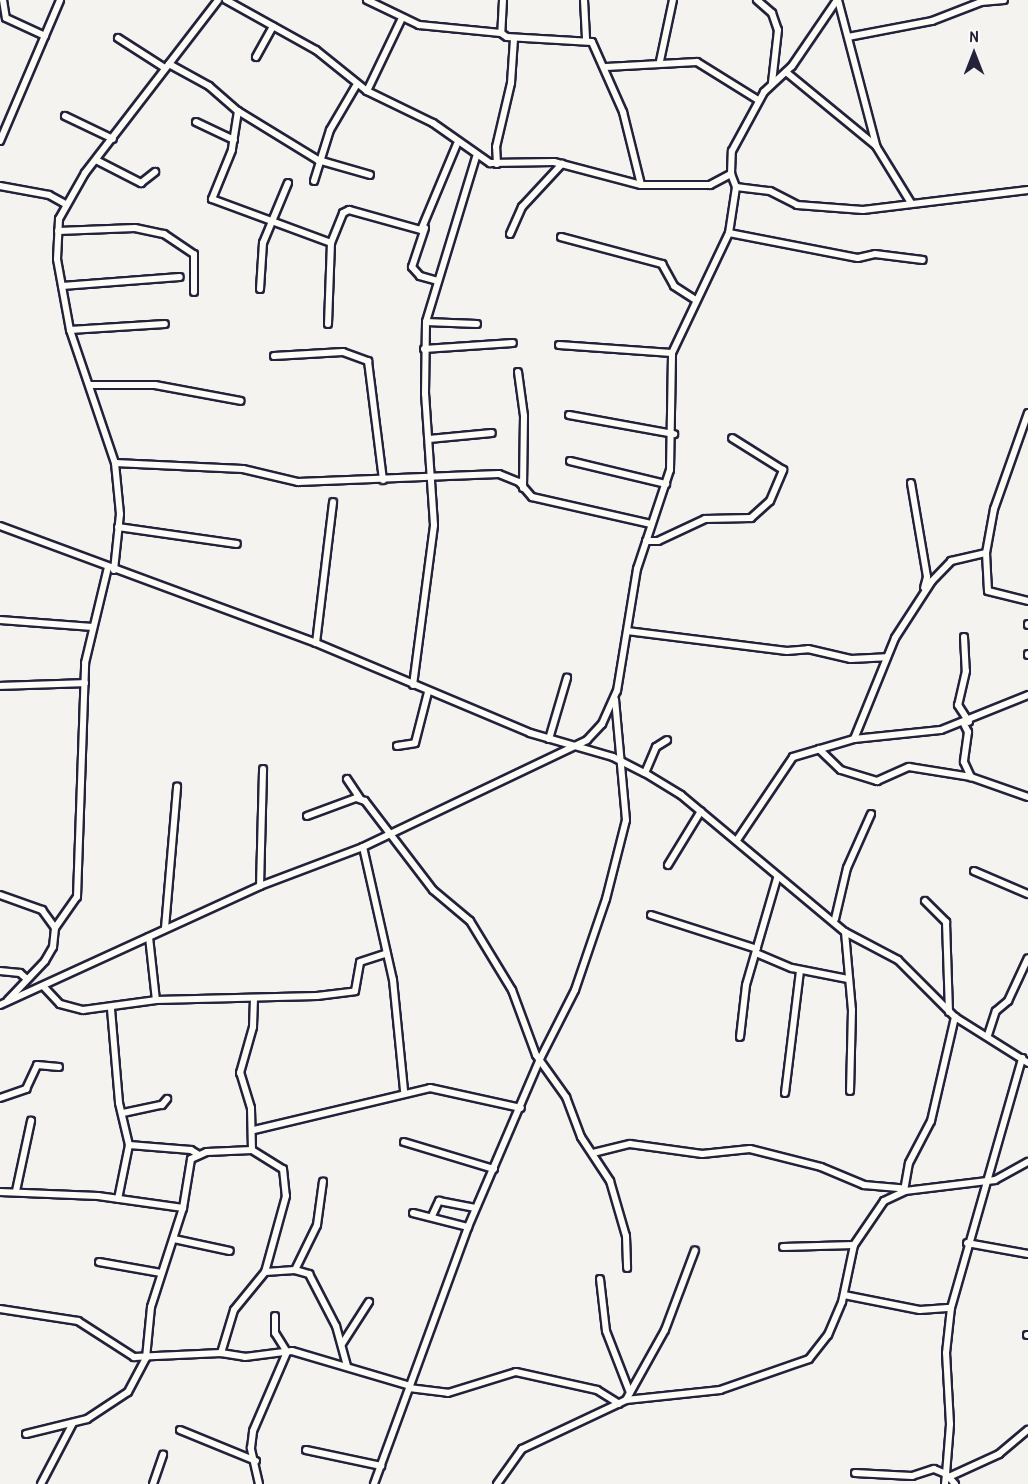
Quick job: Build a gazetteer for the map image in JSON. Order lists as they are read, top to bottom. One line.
{"north":"top"}
